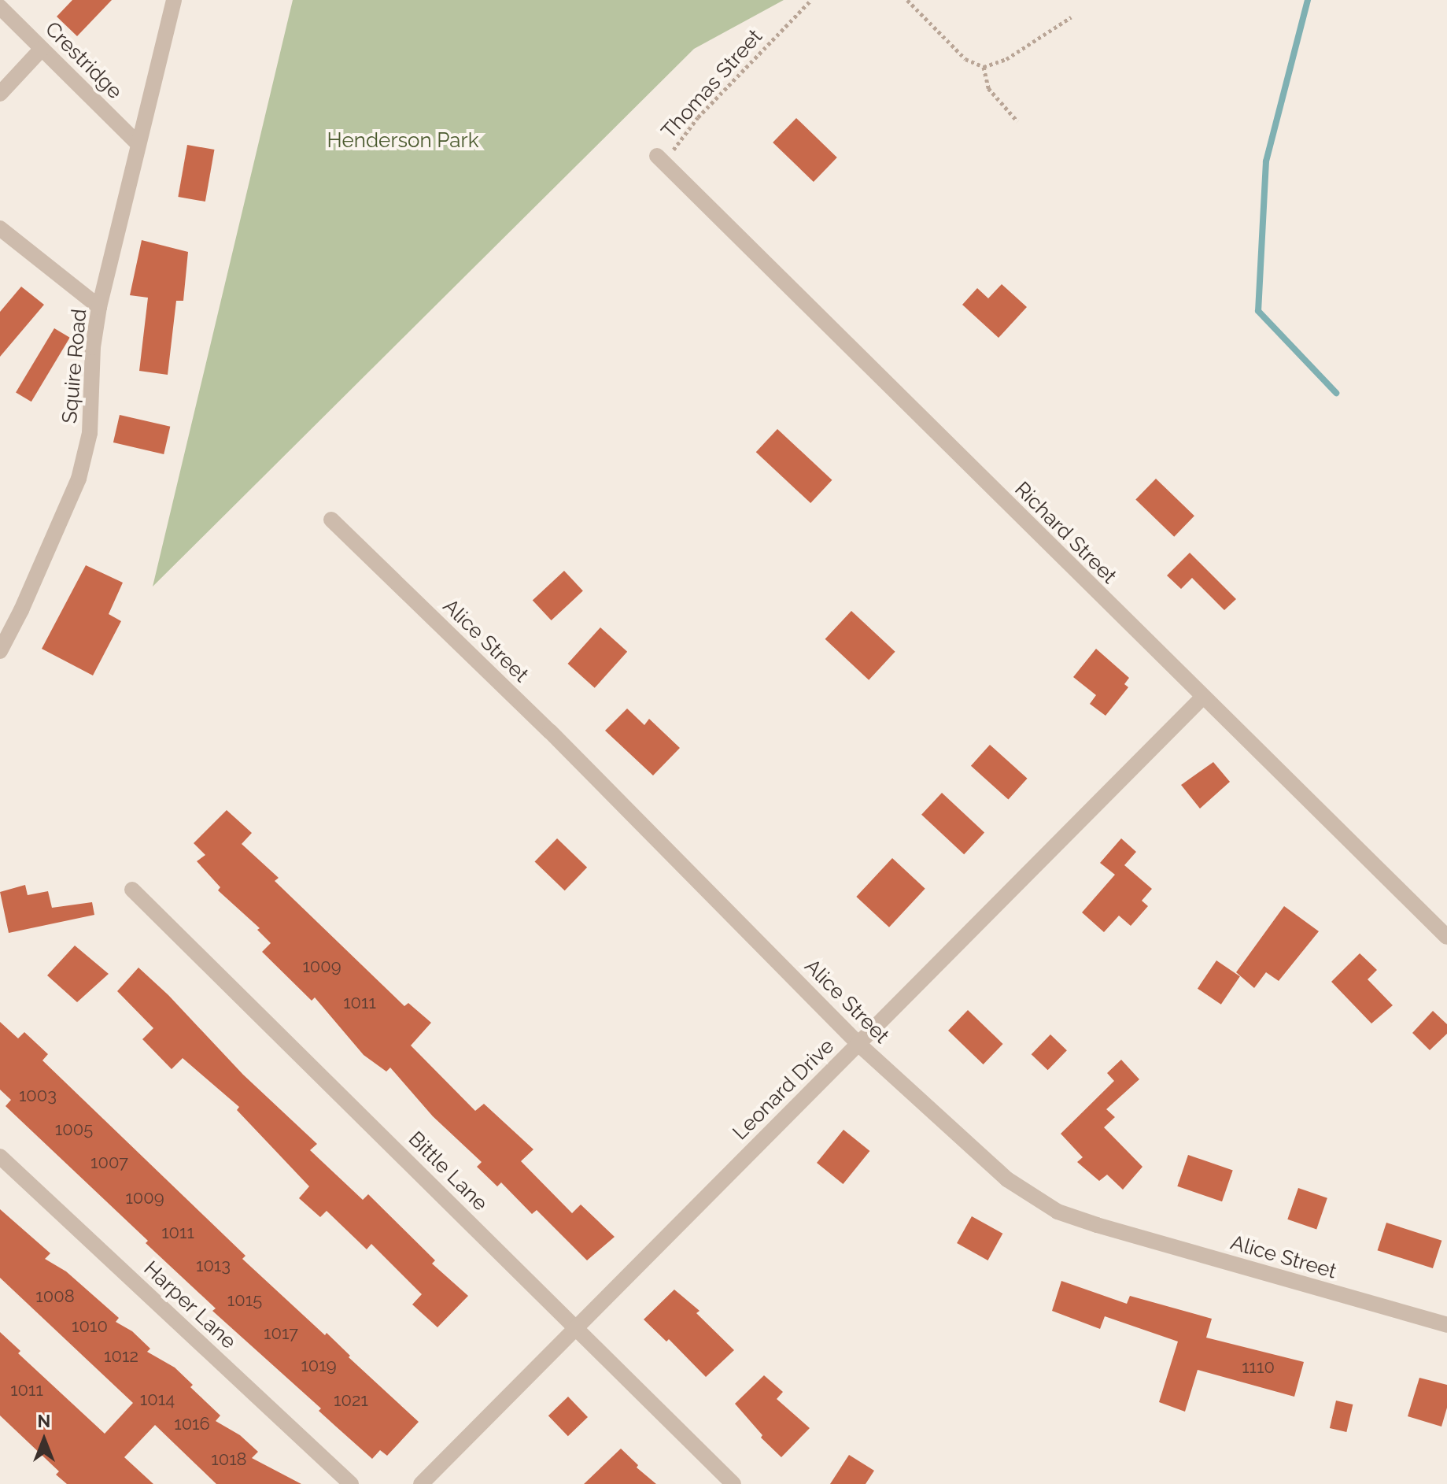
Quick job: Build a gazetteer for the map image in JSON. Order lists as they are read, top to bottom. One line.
{"streets":{"street":["Crestridge","Squire Road","Richard Street","Alice Street","Leonard Drive","Bittle Lane","Harper Lane"],"path":["Thomas Street"]},"crossings":[["Crestridge","Squire Road"],["Thomas Street","Richard Street"],["Richard Street","Leonard Drive"],["Alice Street","Leonard Drive"],["Leonard Drive","Bittle Lane"]],"parks":["Henderson Park"],"house_numbers":["1009","1011","1003","1005","1007","1009","1011","1013","1008","1015","1010","1017","1012","1019","1110","1011","1014","1021","1016","1018"],"north":"top"}
